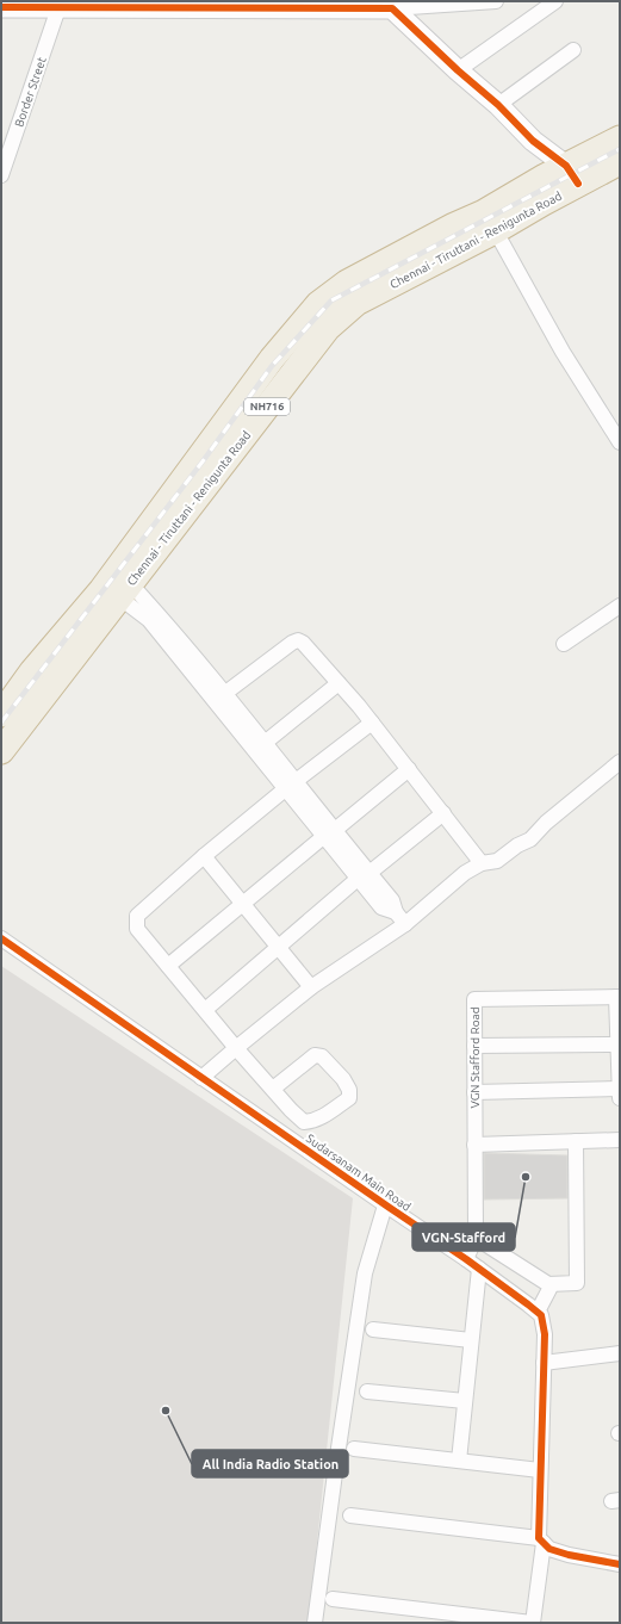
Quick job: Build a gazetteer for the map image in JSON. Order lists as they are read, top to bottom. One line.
{"streets":{"highway":["Chennai - Tiruttani - Renigunta Road","NH716"],"street":["Border Street","VGN Stafford Road","Sudarsanam Main Road"]},"crossings":[["VGN Stafford Road","Sudarsanam Main Road"]],"places":["VGN-Stafford","All India Radio Station"]}
